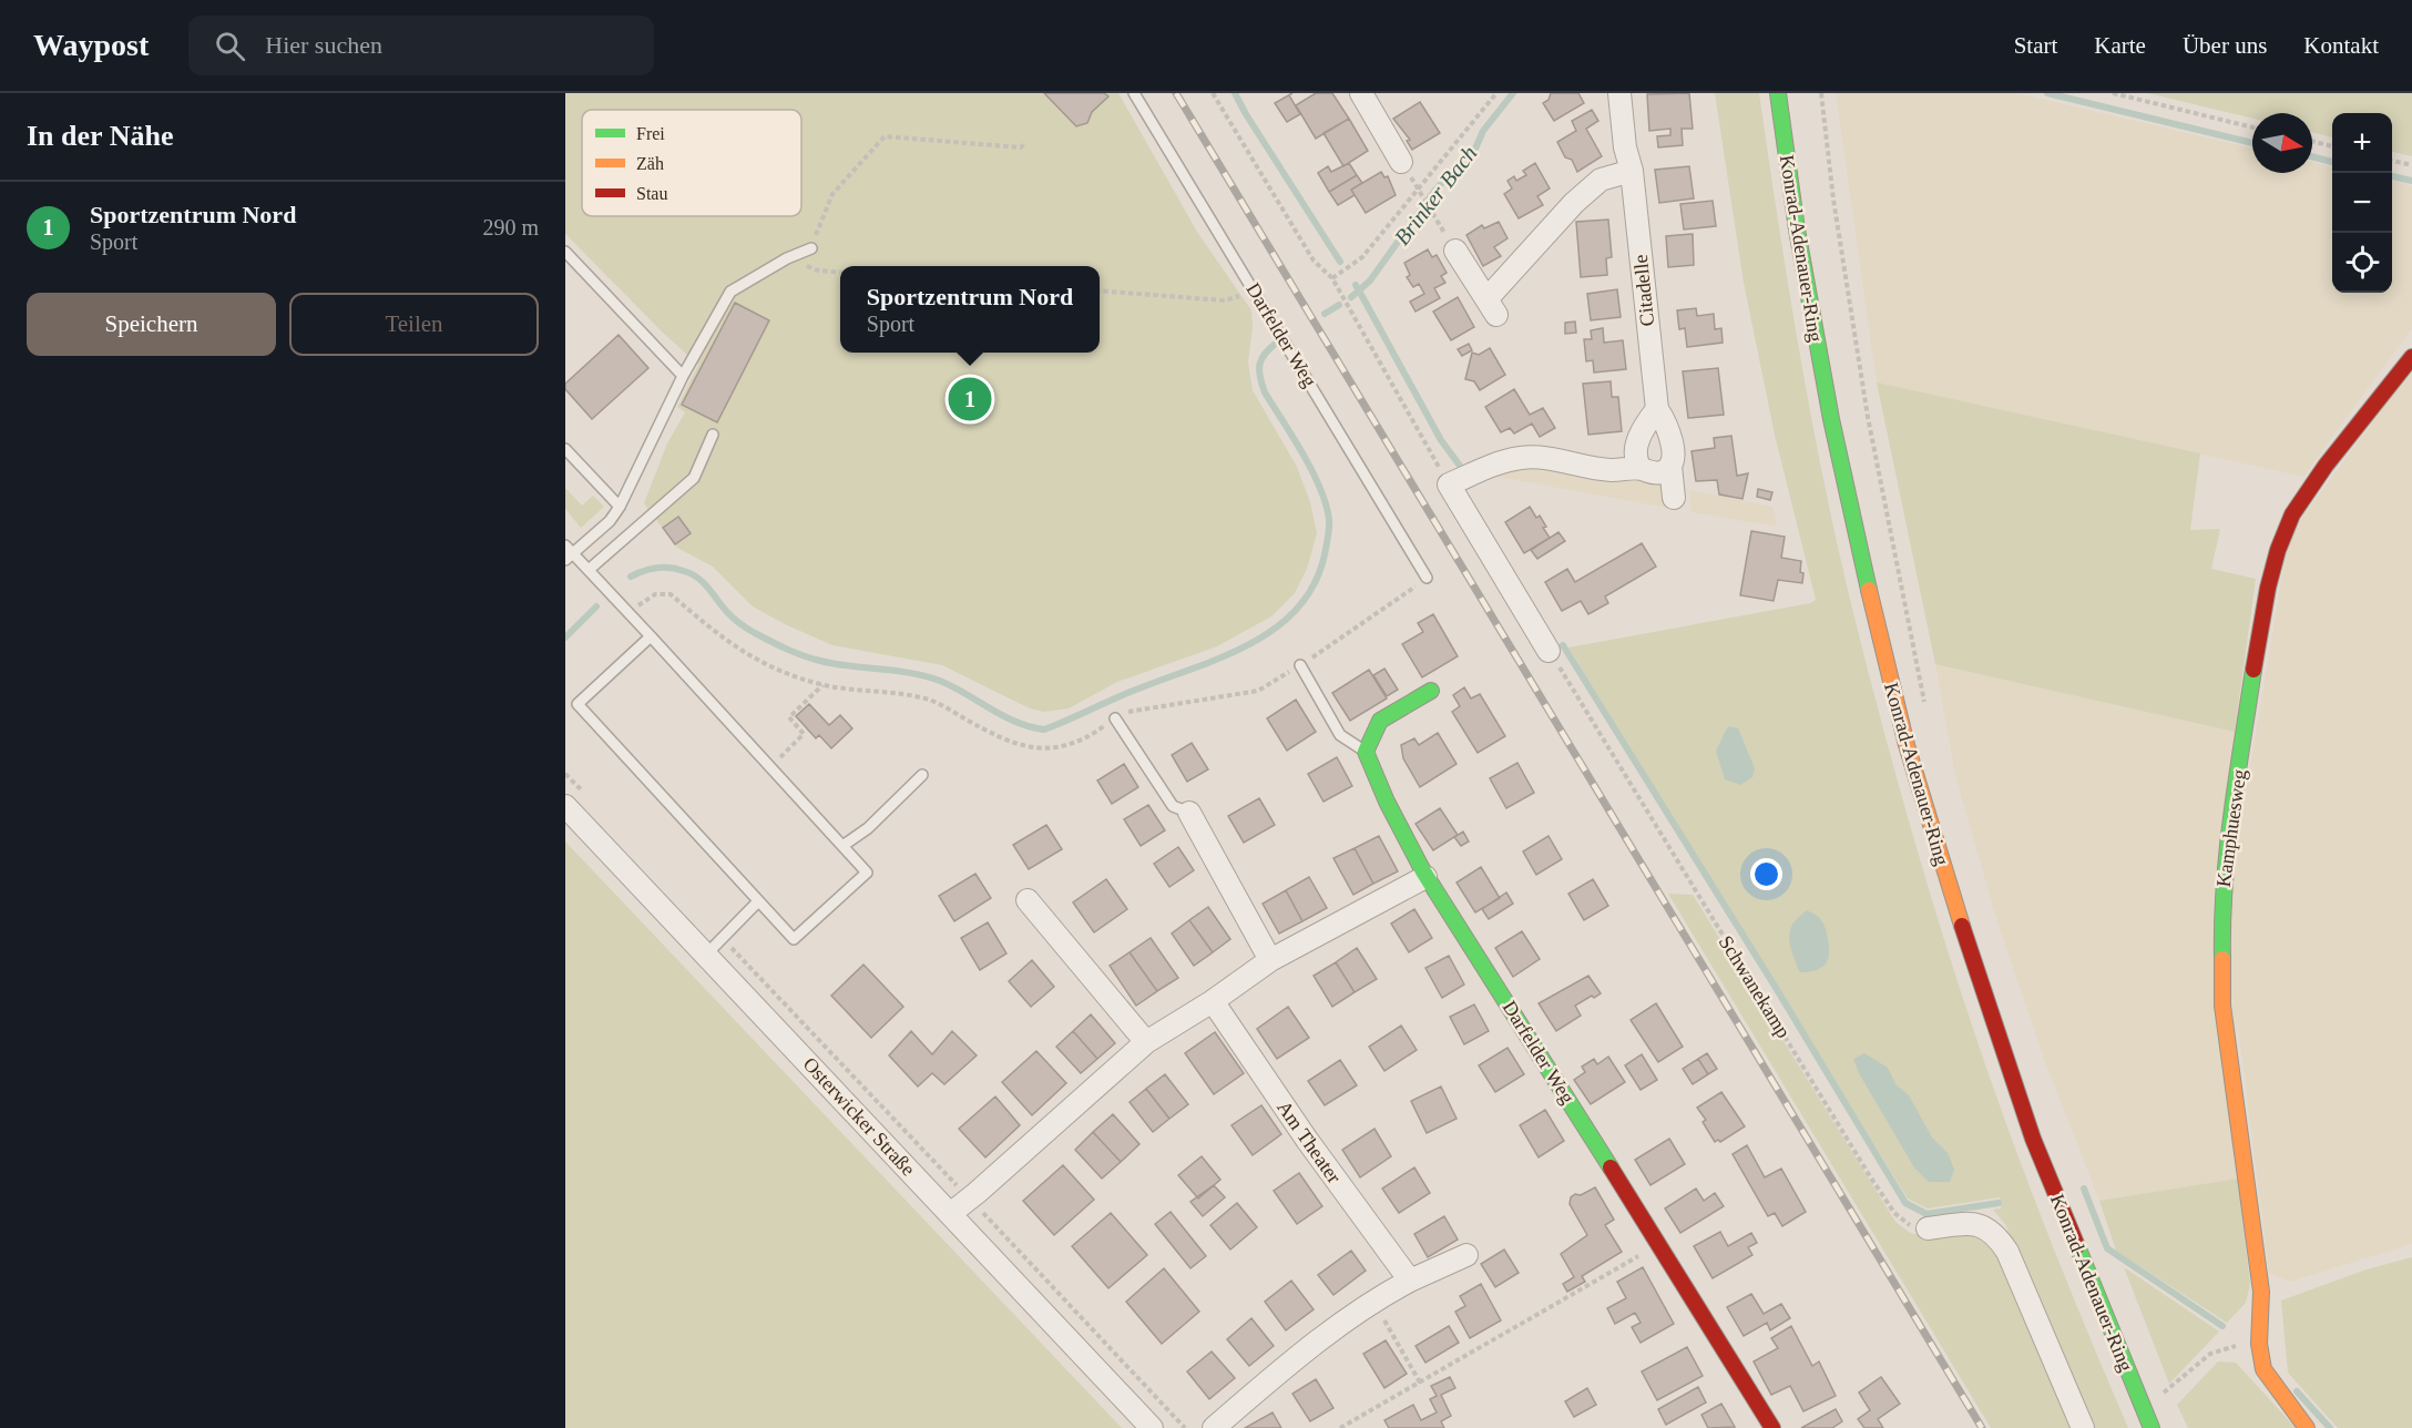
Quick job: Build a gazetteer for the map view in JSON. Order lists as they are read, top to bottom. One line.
{"streets":{"street":["Konrad-Adenauer-Ring","Citadelle","Darfelder Weg","Kamphuesweg","Osterwicker Straße","Am Theater"],"path":["Schwanekamp"]},"water":["Brinker Bach"],"legend":["Frei","Zäh","Stau"],"north":"right","page":{"header":"Waypost","search":"Hier suchen","nav":["Start","Karte","Über uns","Kontakt"],"heading":"In der Nähe","map_buttons":["+","−"],"list":[{"mark":"1","name":"Sportzentrum Nord","note":"Sport","value":"290 m"}],"popup":["Sportzentrum Nord","Sport"],"buttons":["Speichern","Teilen"],"pins":"1"}}
